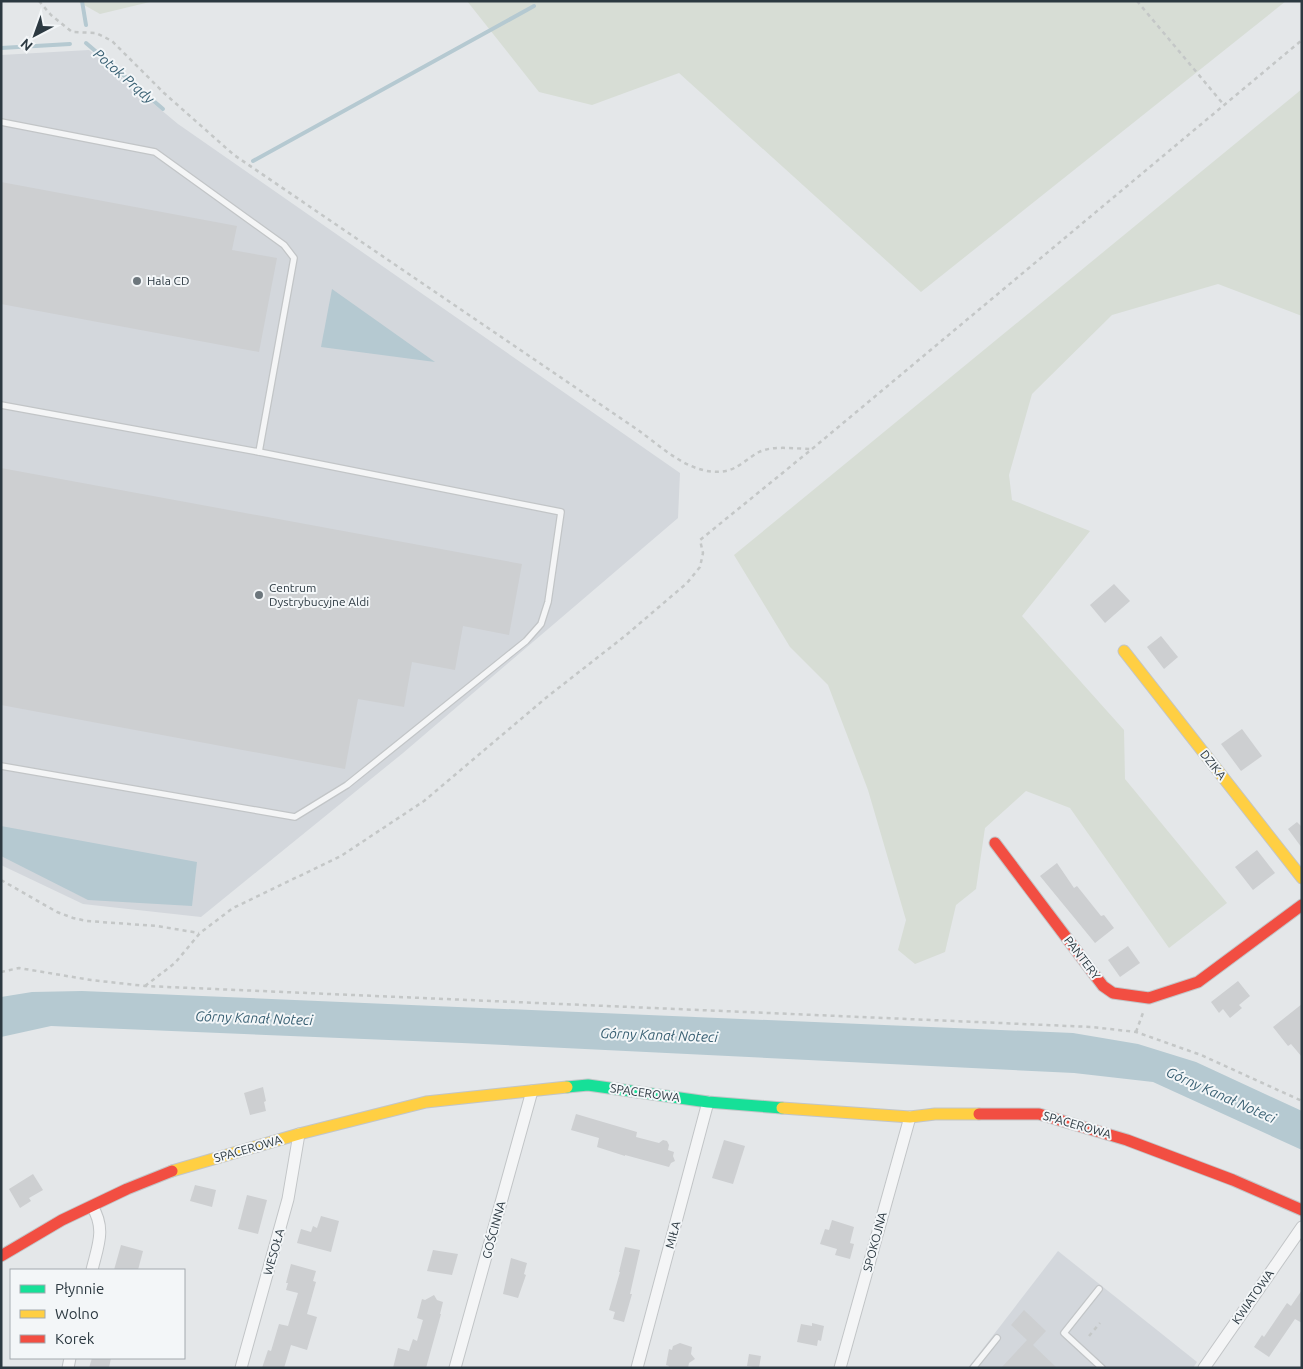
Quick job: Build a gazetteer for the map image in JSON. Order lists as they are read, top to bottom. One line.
{"streets":{"street":["DZIKA","PANTERY","SPACEROWA","GOŚCINNA","MIŁA","SPOKOJNA","WESOŁA","KWIATOWA"]},"crossings":[["SPACEROWA","GOŚCINNA"],["SPACEROWA","MIŁA"],["SPACEROWA","SPOKOJNA"],["SPACEROWA","WESOŁA"]],"water":["Potok Prądy","Górny Kanał Noteci"],"places":["Hala CD","Centrum Dystrybucyjne Aldi"],"legend":["Płynnie","Wolno","Korek"],"north":"bottom left"}
